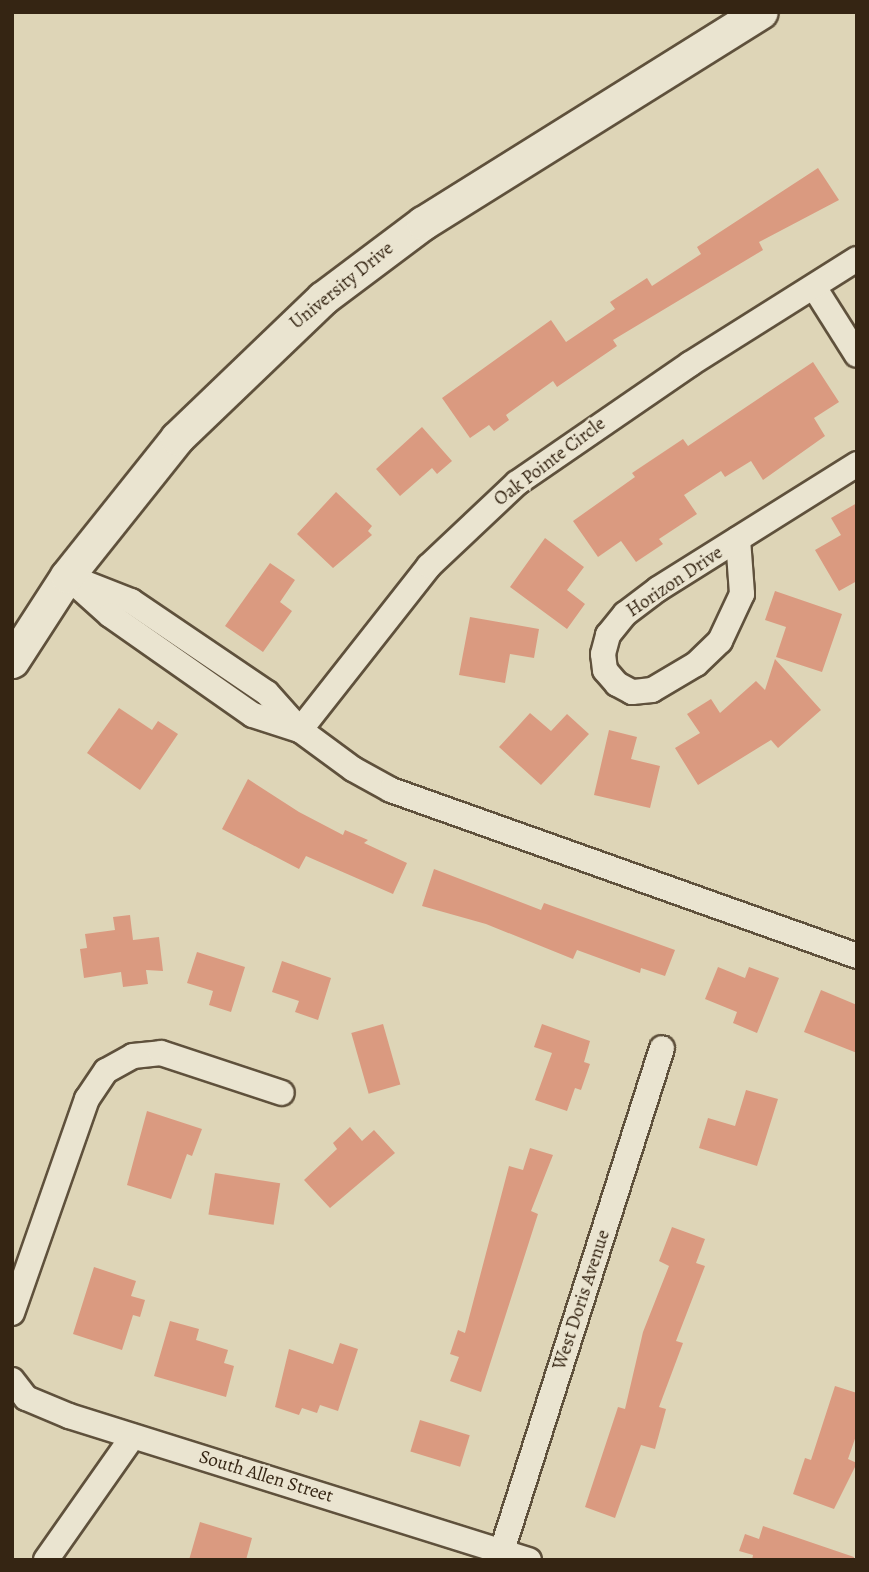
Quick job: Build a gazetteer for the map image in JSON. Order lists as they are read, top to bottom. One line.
{"streets":{"main road":["University Drive"],"street":["Oak Pointe Circle","Horizon Drive","West Doris Avenue","South Allen Street"]},"crossings":[["West Doris Avenue","South Allen Street"]]}
